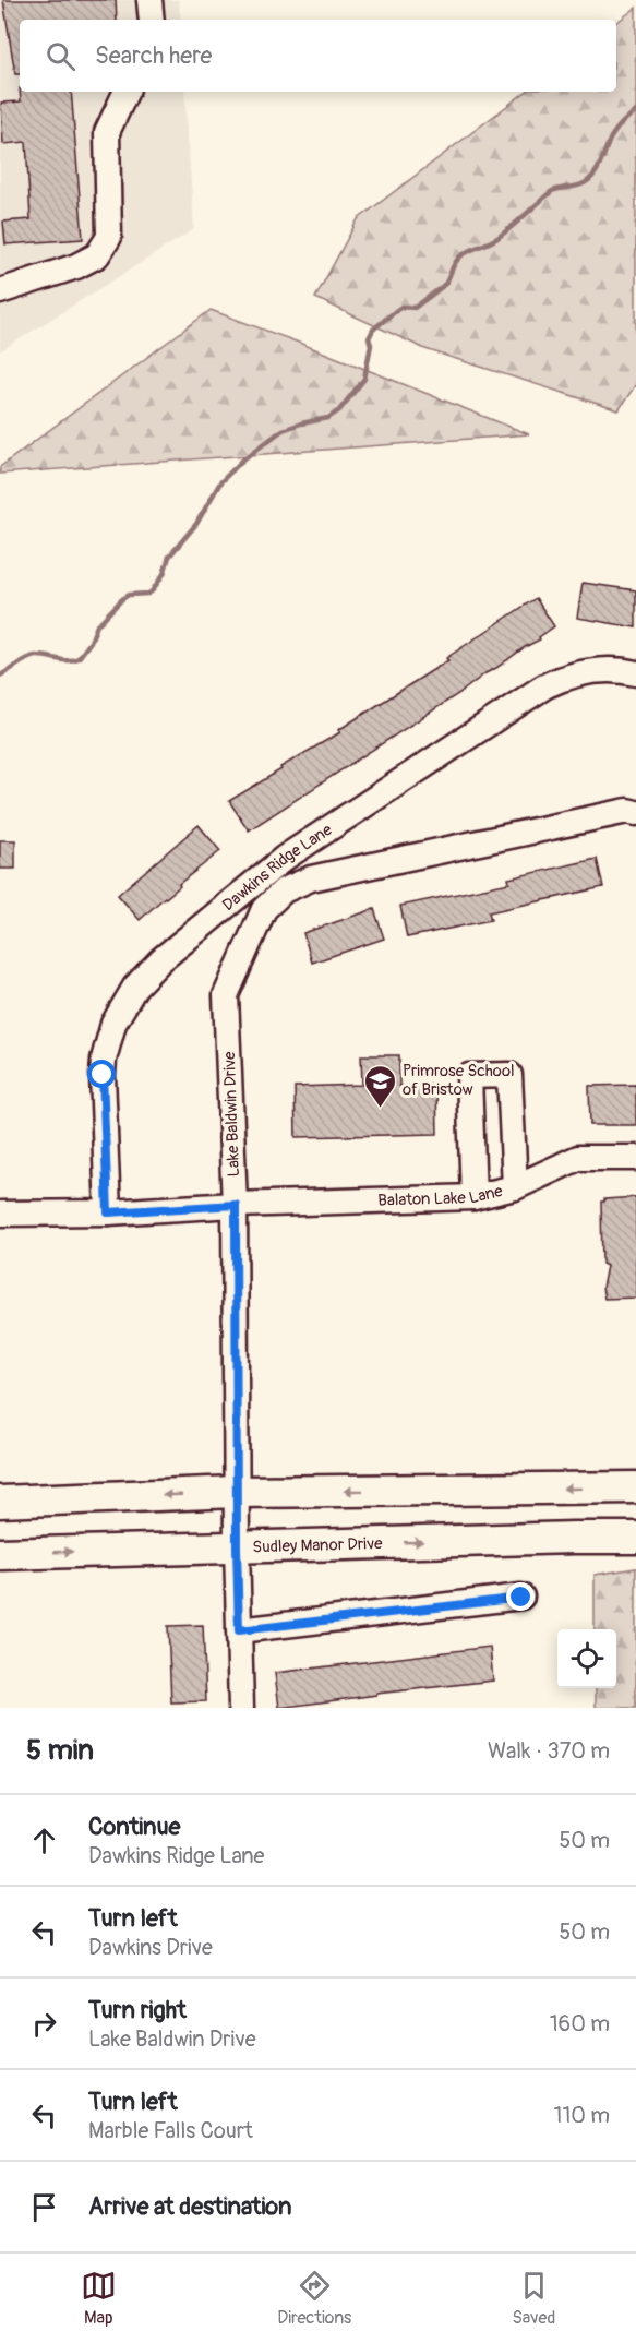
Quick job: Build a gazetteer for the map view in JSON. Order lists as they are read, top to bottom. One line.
{"streets":{"main road":["Sudley Manor Drive"],"street":["Dawkins Ridge Lane","Lake Baldwin Drive","Balaton Lake Lane"]},"crossings":[["Dawkins Ridge Lane","Balaton Lake Lane"],["Lake Baldwin Drive","Balaton Lake Lane"],["Lake Baldwin Drive","Sudley Manor Drive"]],"places":{"school or university":["Primrose School of Bristow"]},"page":{"search":"Search here","heading":["5 min","Walk · 370 m"],"list":[["Continue","Dawkins Ridge Lane","50 m"],["Turn left","Dawkins Drive","50 m"],["Turn right","Lake Baldwin Drive","160 m"],["Turn left","Marble Falls Court","110 m"],"Arrive at destination"],"nav":["Map","Directions","Saved"]}}
